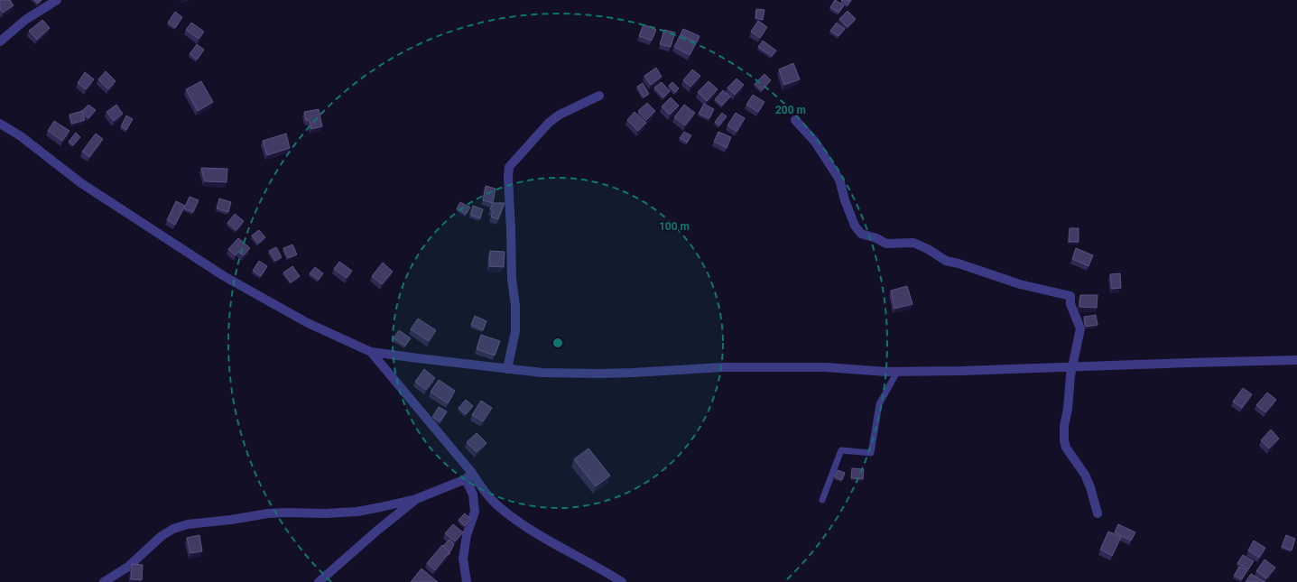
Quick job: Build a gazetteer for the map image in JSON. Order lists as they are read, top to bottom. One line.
{"rings":["200 m","100 m"]}
